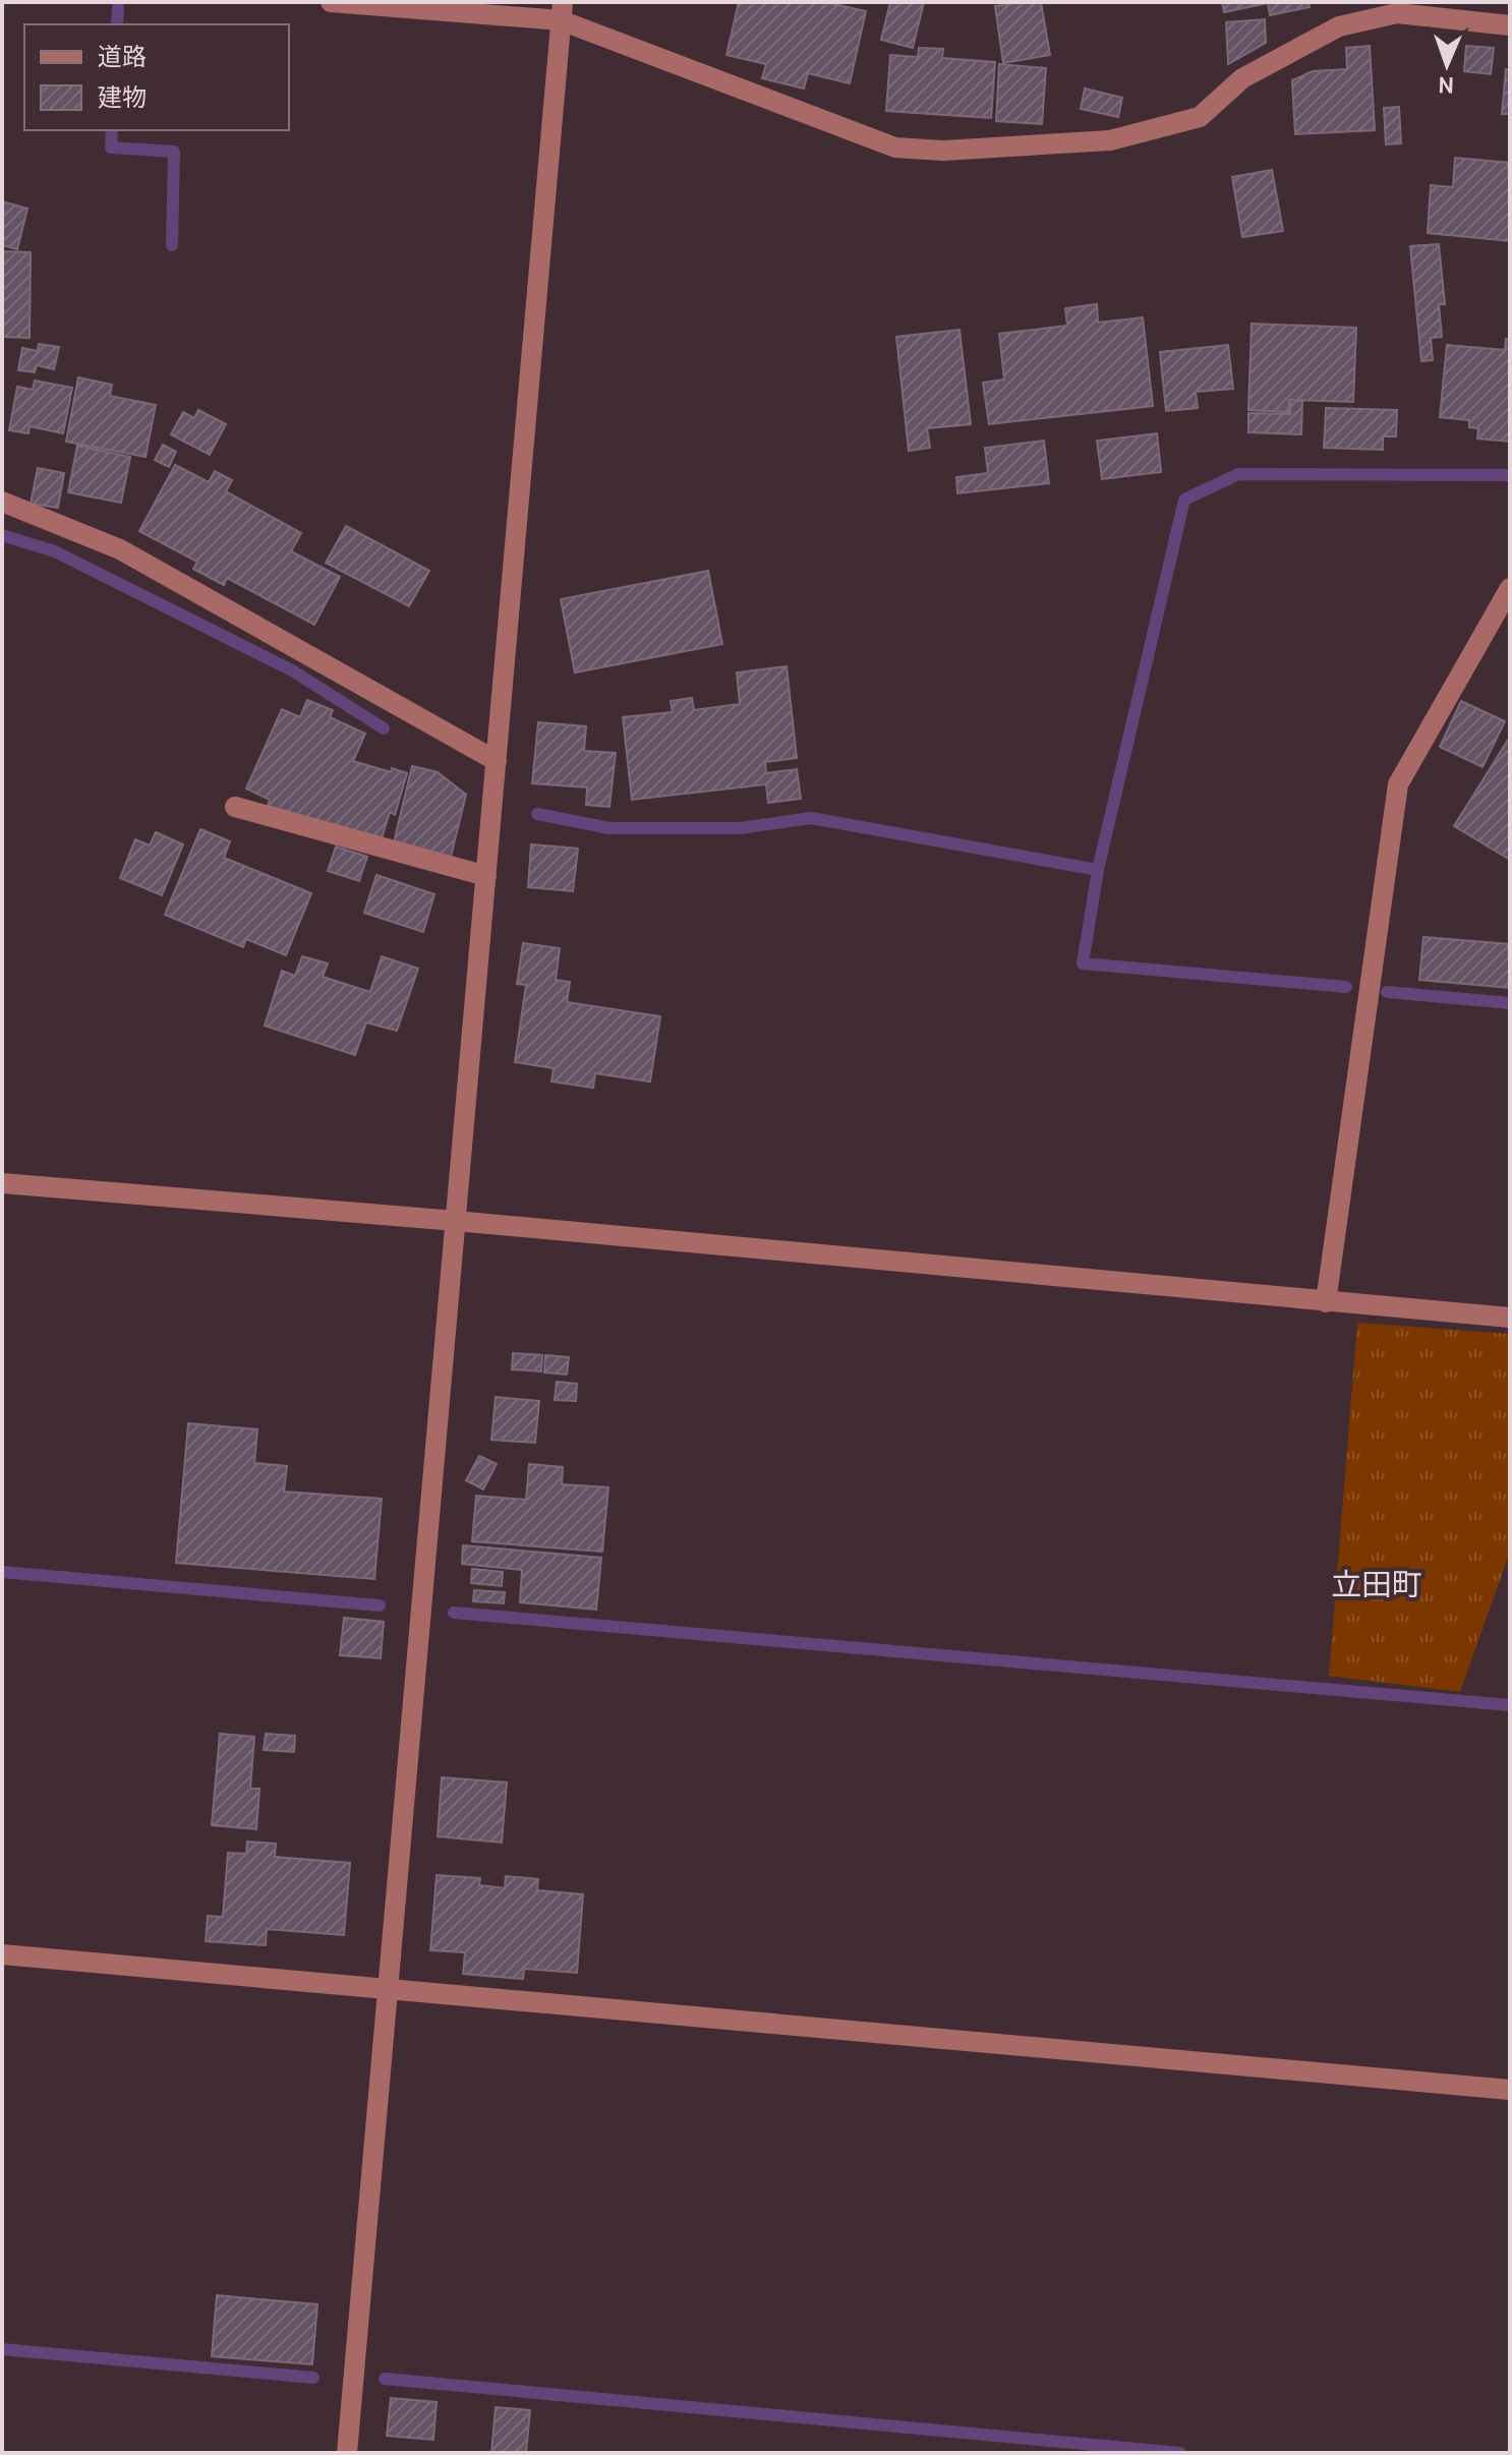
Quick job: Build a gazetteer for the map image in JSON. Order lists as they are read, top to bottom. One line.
{"districts":["立田町"],"legend":["道路","建物"],"north":"bottom"}
